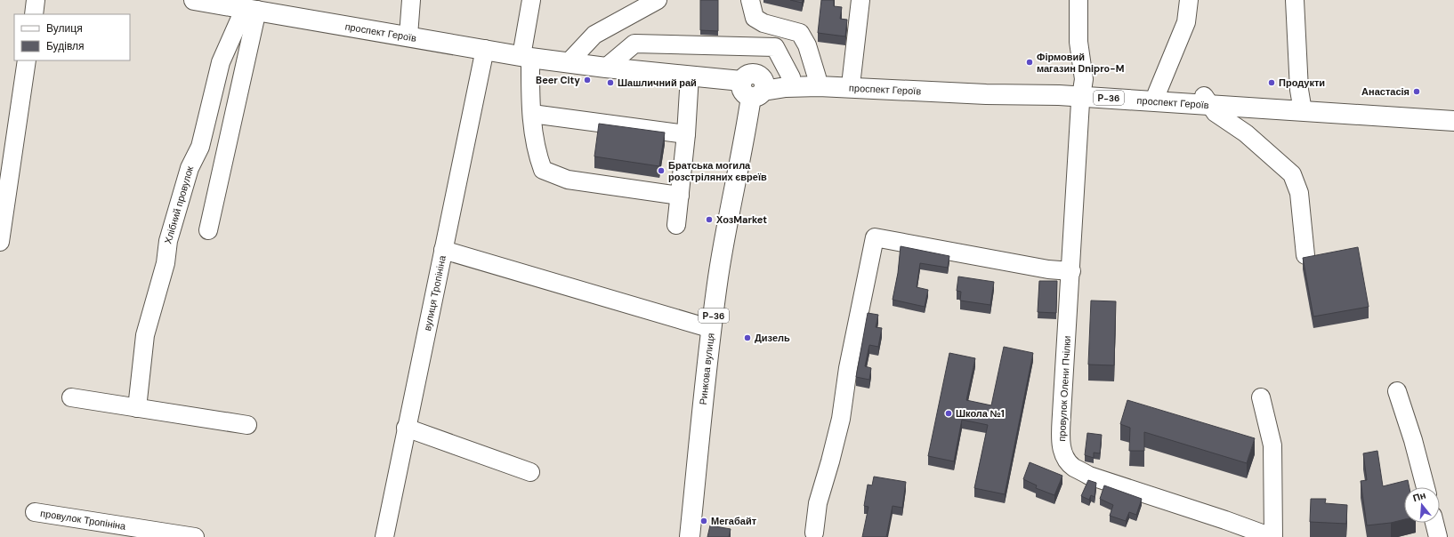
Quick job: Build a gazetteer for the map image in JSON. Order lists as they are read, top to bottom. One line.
{"streets":{"main road":["проспект Героїв","Р-36","Ринкова вулиця"],"street":["Хлібний провулок","вулиця Тропініна","провулок Олени Пчілки","провулок Тропініна"]},"crossings":[["проспект Героїв","Хлібний провулок"],["проспект Героїв","вулиця Тропініна"],["проспект Героїв","Ринкова вулиця"],["проспект Героїв","провулок Олени Пчілки"]],"places":["Фірмовий магазин Dnipro-M","Beer City","Шашличний рай","Продукти","Анастасія","Братська могила розстріляних євреїв","ХозMarket","Дизель","Школа №1","Мегабайт"],"legend":["Вулиця","Будівля"],"north":"top"}
